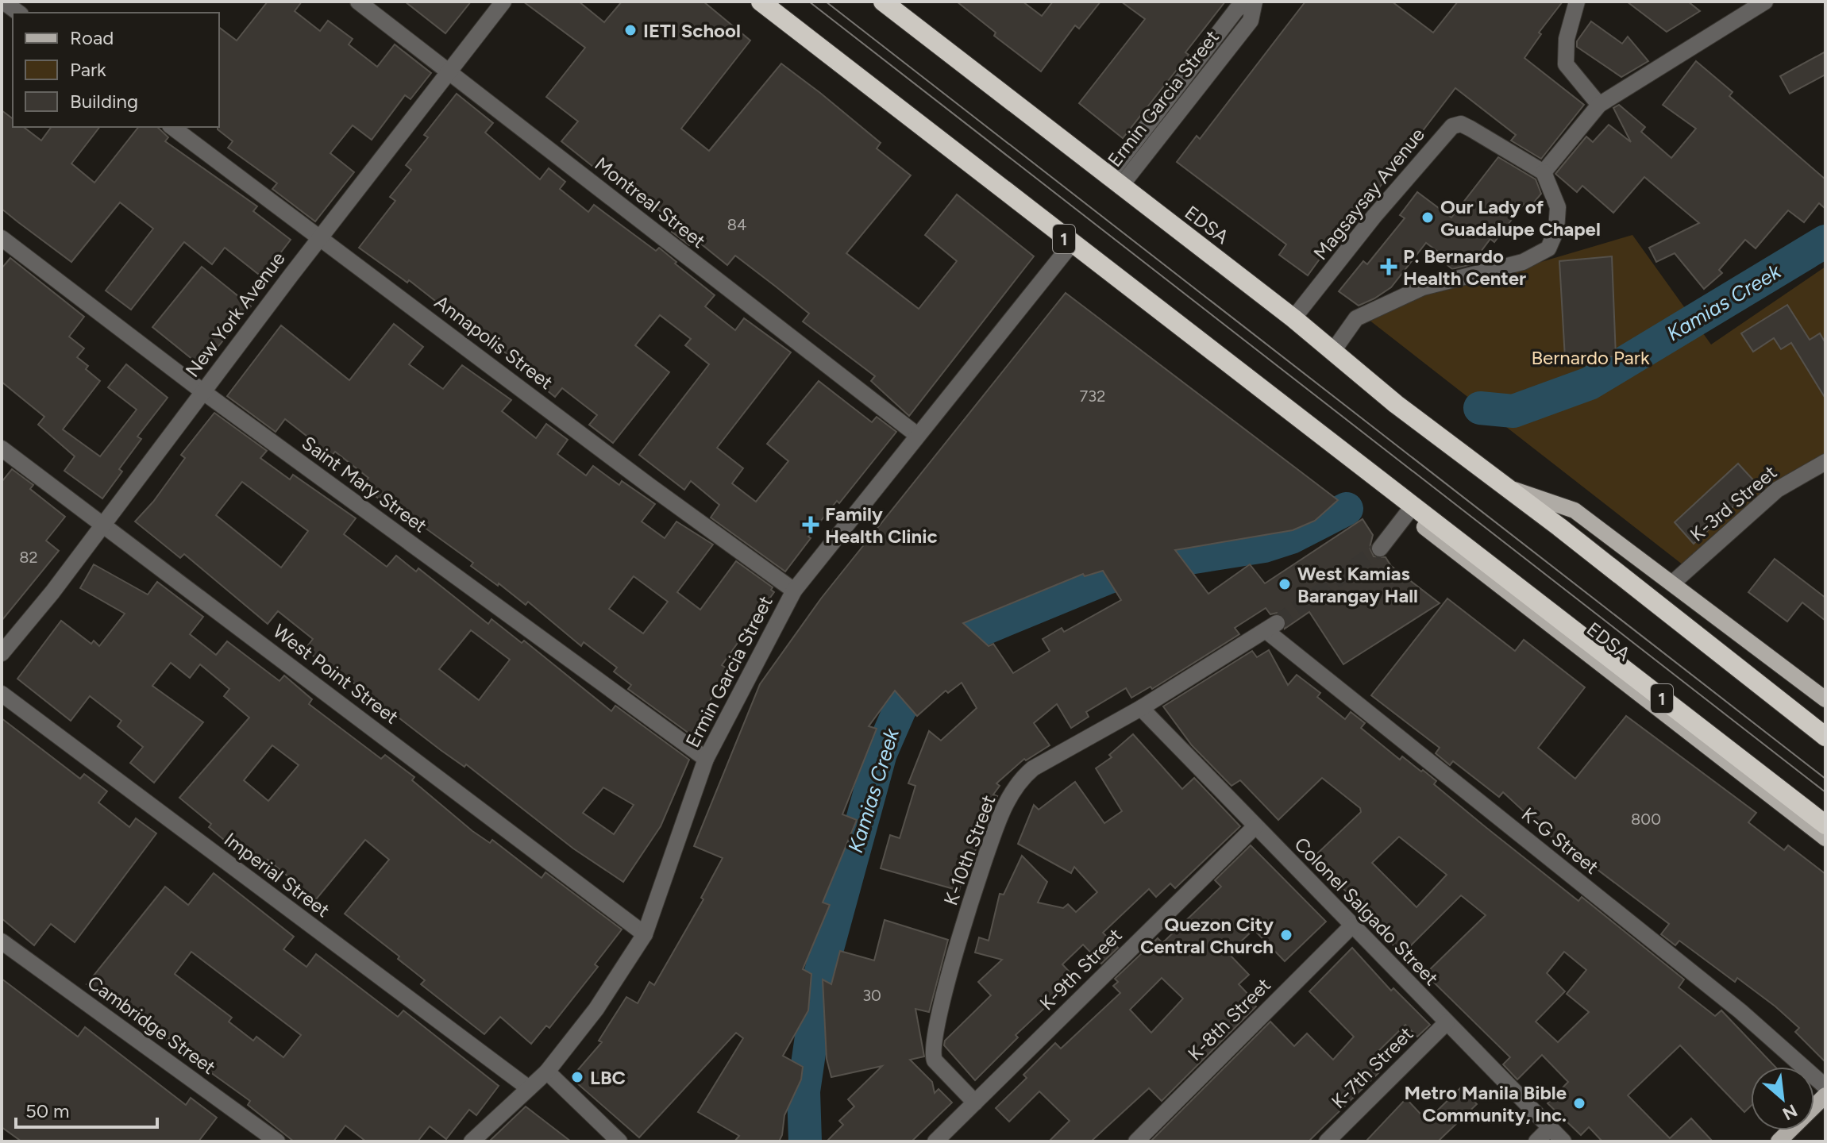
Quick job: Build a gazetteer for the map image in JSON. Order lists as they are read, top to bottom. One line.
{"streets":{"highway":["EDSA","1"],"street":["Ermin Garcia Street","Magsaysay Avenue","Montreal Street","New York Avenue","Annapolis Street","Saint Mary Street","K-3rd Street","West Point Street","K-G Street","K-10th Street","Imperial Street","Colonel Salgado Street","K-9th Street","K-8th Street","Cambridge Street","K-7th Street"]},"crossings":[["Ermin Garcia Street","Montreal Street"],["Ermin Garcia Street","EDSA"],["Ermin Garcia Street","Annapolis Street"],["Ermin Garcia Street","Saint Mary Street"],["Ermin Garcia Street","West Point Street"],["Ermin Garcia Street","Imperial Street"],["Magsaysay Avenue","EDSA"],["Montreal Street","New York Avenue"],["EDSA","K-3rd Street"],["New York Avenue","Annapolis Street"],["New York Avenue","Saint Mary Street"],["New York Avenue","West Point Street"],["K-G Street","K-10th Street"],["K-10th Street","Colonel Salgado Street"],["K-10th Street","K-9th Street"],["Colonel Salgado Street","K-9th Street"],["Colonel Salgado Street","K-8th Street"],["Colonel Salgado Street","K-7th Street"]],"water":["Kamias Creek"],"parks":["Bernardo Park"],"places":{"other":["IETI School","Our Lady of Guadalupe Chapel","West Kamias Barangay Hall","Quezon City Central Church","LBC","Metro Manila Bible Community, Inc."],"health":["P. Bernardo Health Center","Family Health Clinic"]},"house_numbers":["84","732","82","800","30"],"legend":["Road","Park","Building"],"scale_bar":"50 m","north":"bottom right"}
